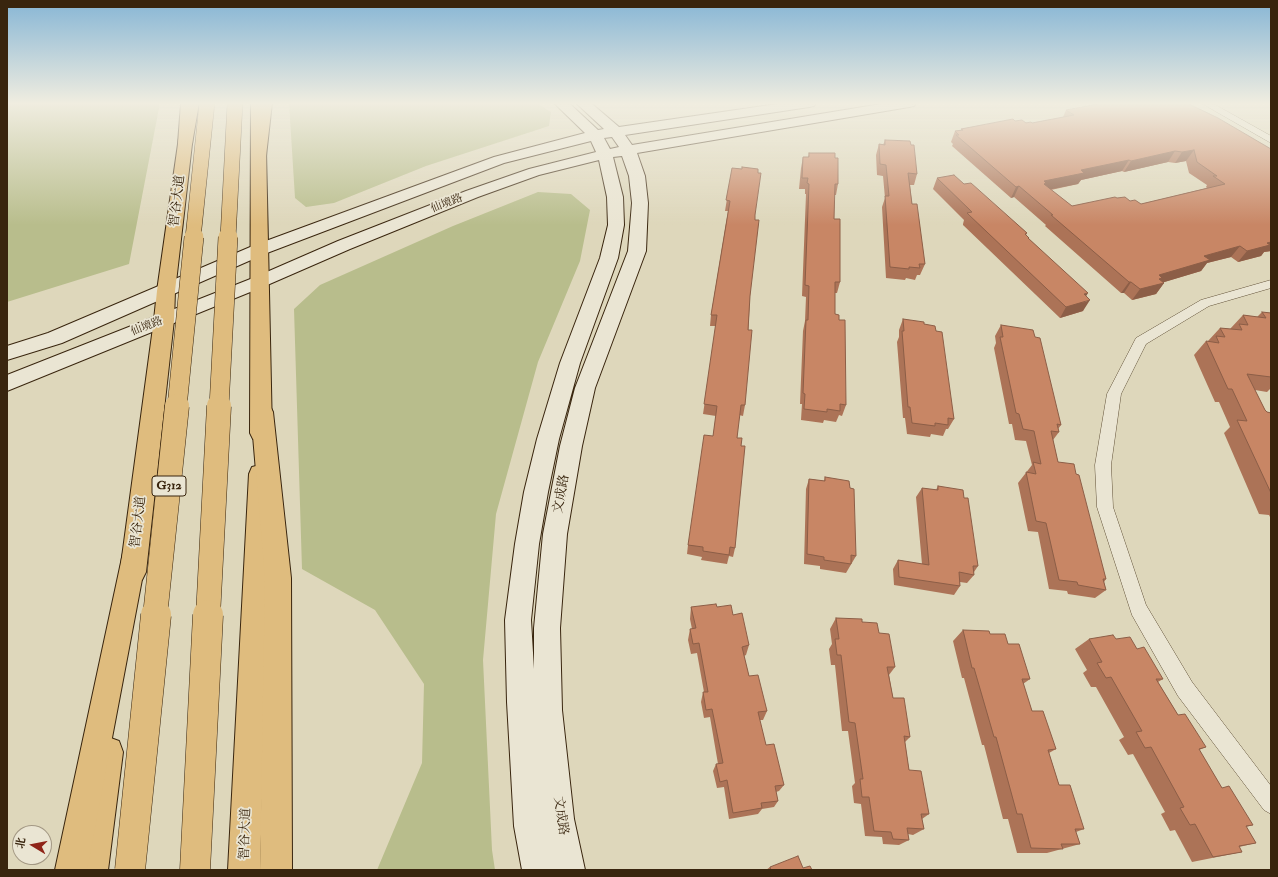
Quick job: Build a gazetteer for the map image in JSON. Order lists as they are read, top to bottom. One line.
{"streets":{"main road":["智谷大道","G312"],"street":["仙境路","文成路"]},"crossings":[["智谷大道","仙境路"]],"north":"left"}
